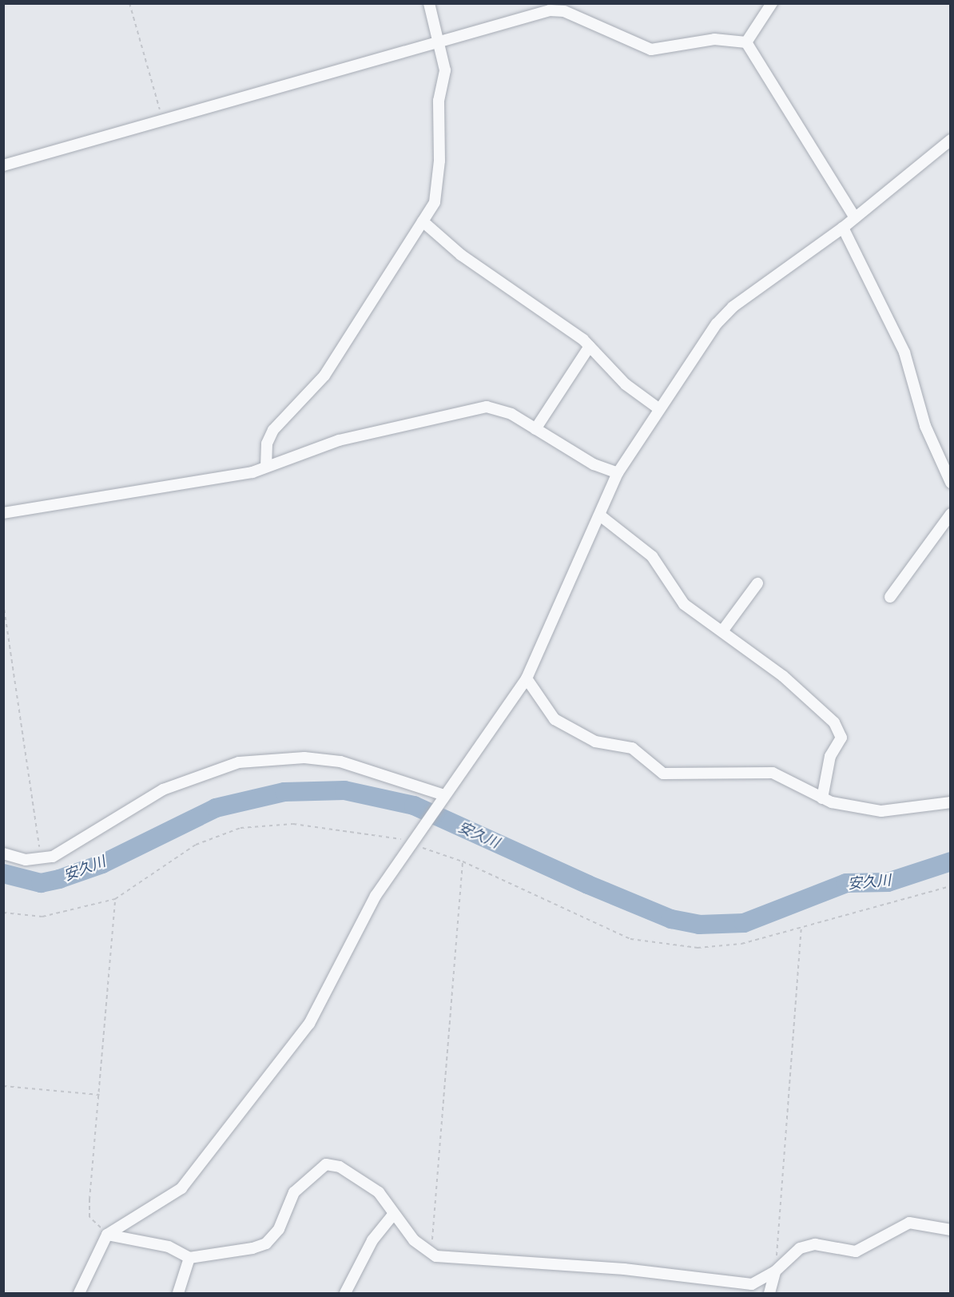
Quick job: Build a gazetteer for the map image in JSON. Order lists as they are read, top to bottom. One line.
{"water":["安久川"]}
